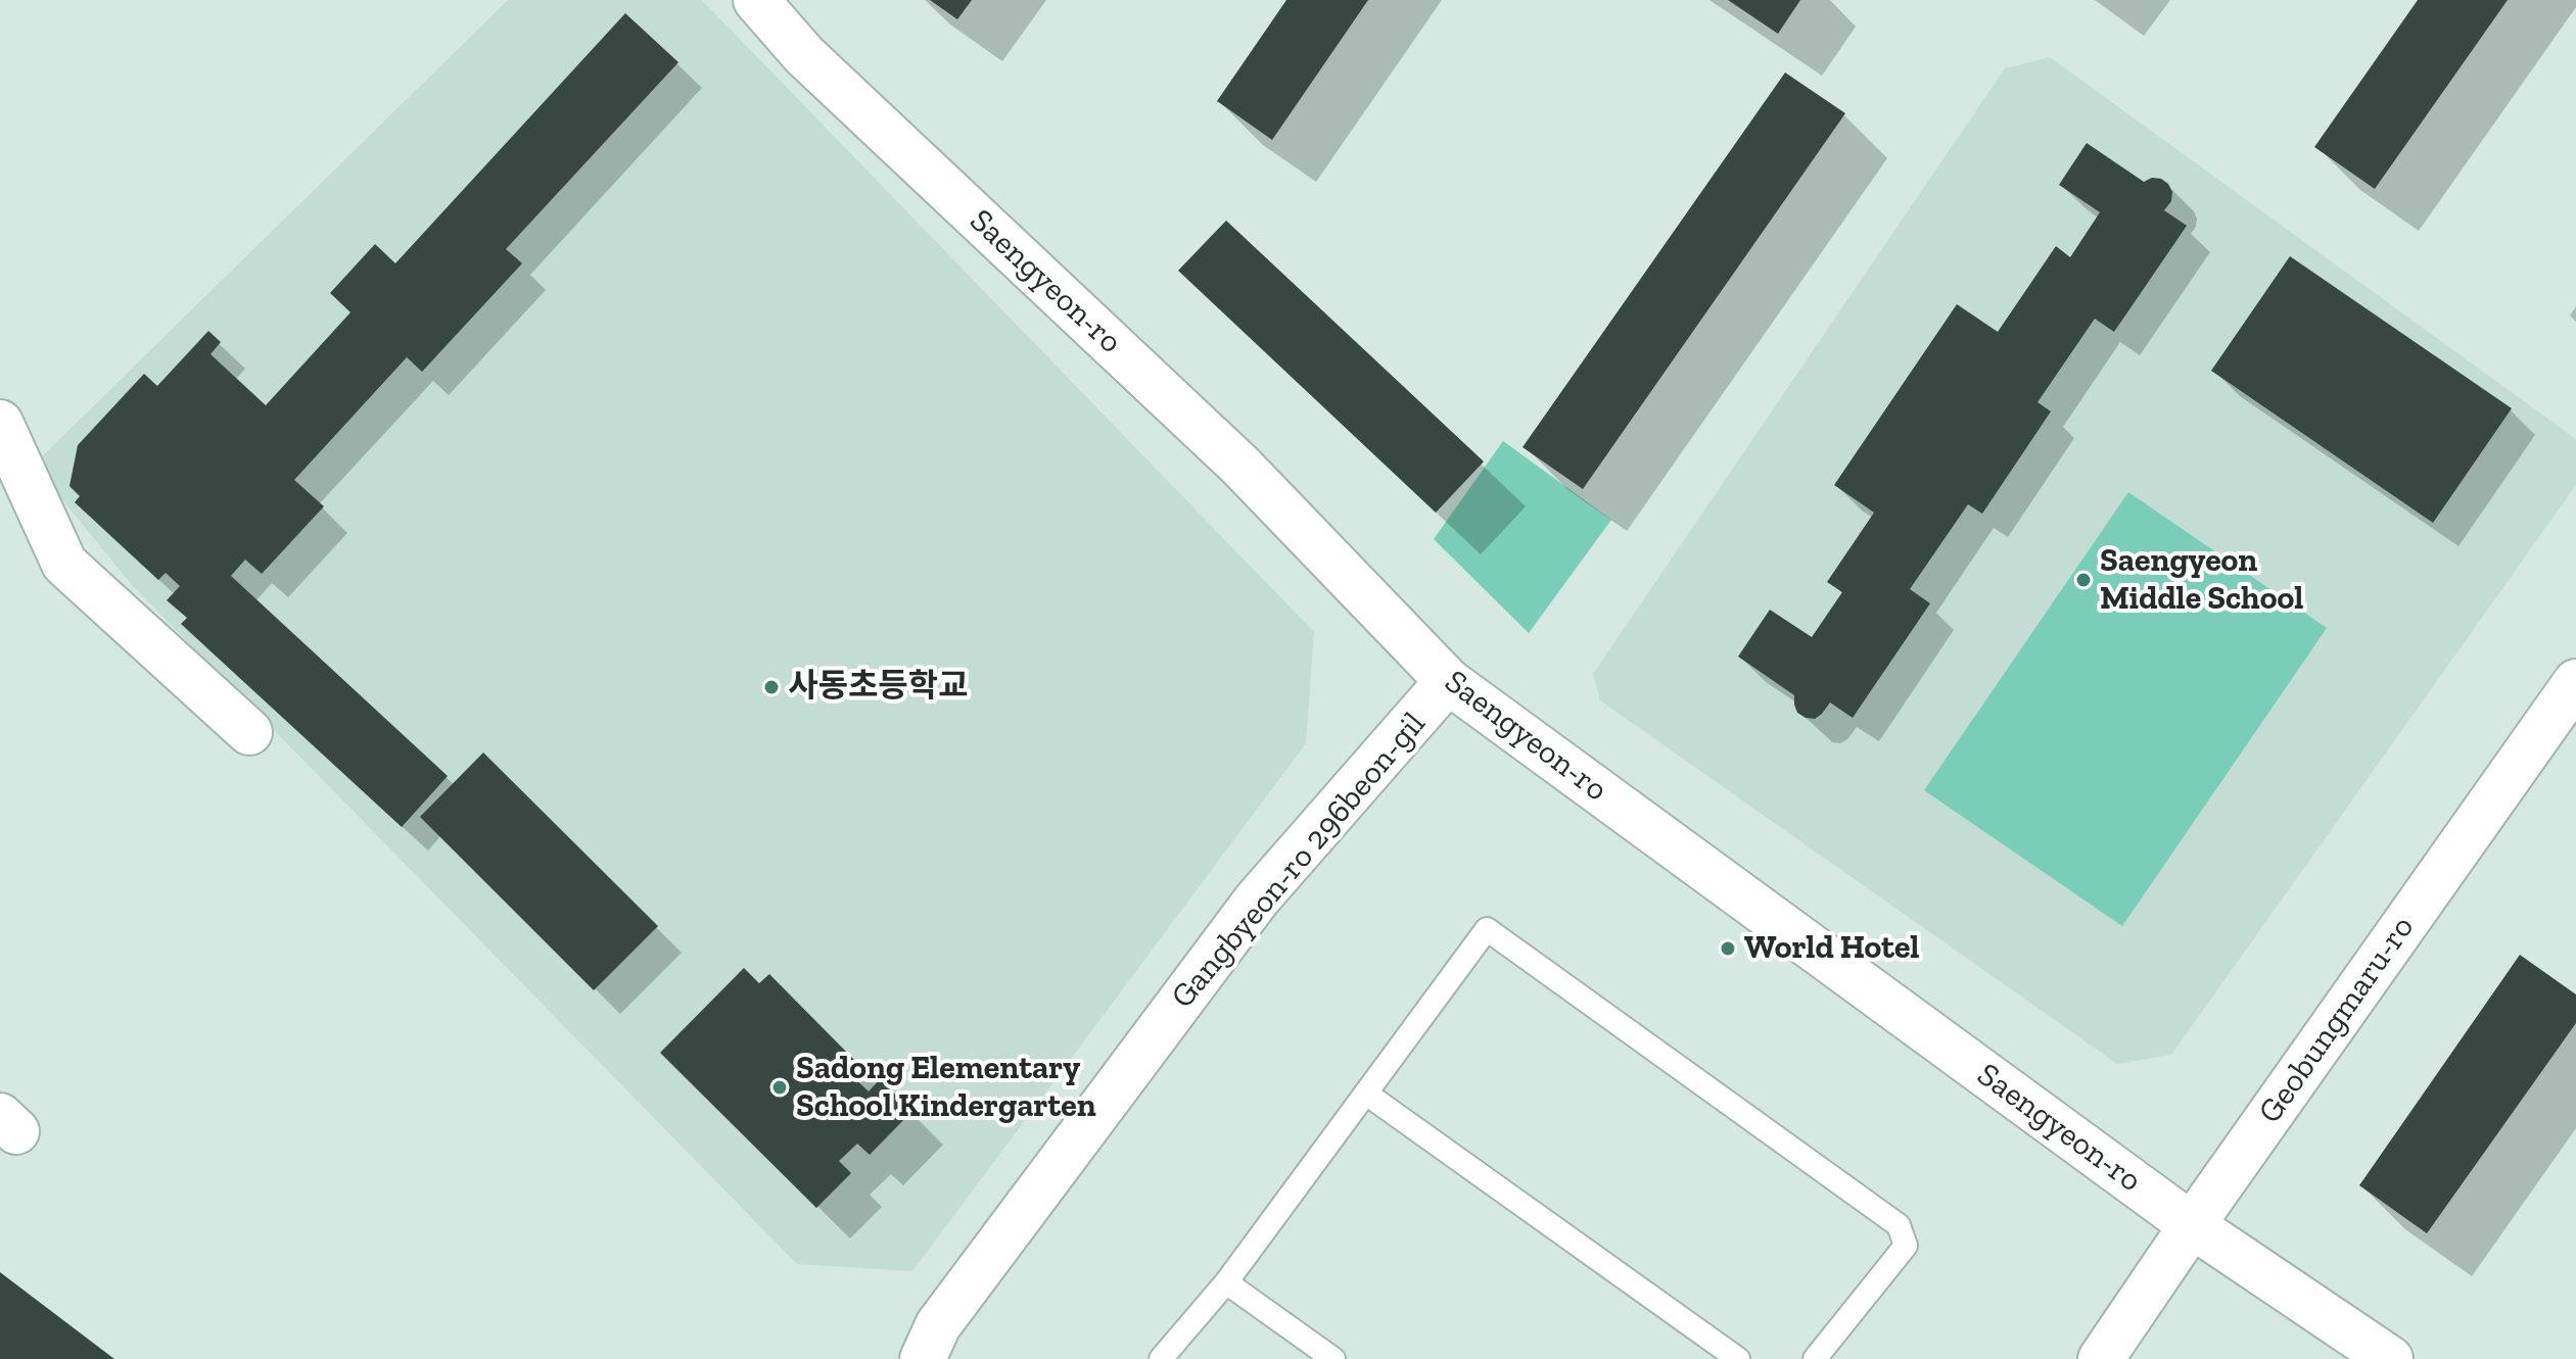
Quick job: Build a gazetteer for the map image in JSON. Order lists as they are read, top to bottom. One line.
{"streets":{"street":["Saengyeon-ro","Gangbyeon-ro 296beon-gil","Geobungmaru-ro"]},"crossings":[["Saengyeon-ro","Gangbyeon-ro 296beon-gil"],["Saengyeon-ro","Geobungmaru-ro"]],"places":["Saengyeon Middle School","사동초등학교","World Hotel","Sadong Elementary School Kindergarten"]}
